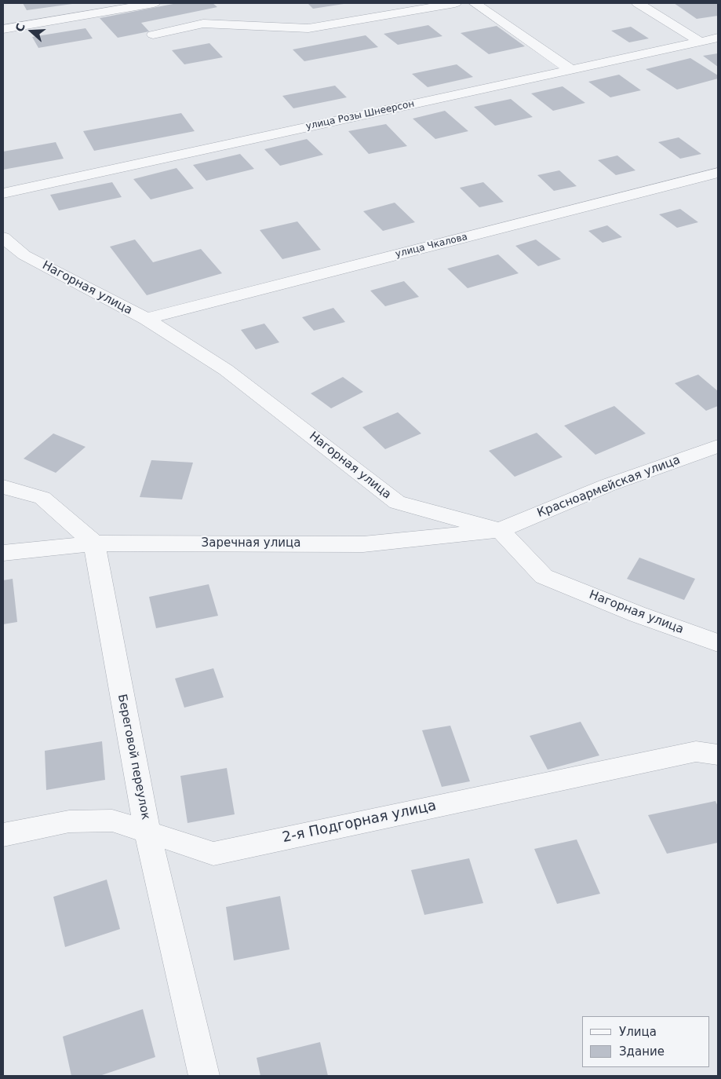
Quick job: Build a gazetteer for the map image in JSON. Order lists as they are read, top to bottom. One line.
{"streets":{"street":["улица Розы Шнеерсон","улица Чкалова","Нагорная улица","Красноармейская улица","Заречная улица","Береговой переулок","2-я Подгорная улица"]},"crossings":[["улица Чкалова","Нагорная улица"],["Нагорная улица","Красноармейская улица"],["Нагорная улица","Заречная улица"],["Красноармейская улица","Заречная улица"],["Заречная улица","Береговой переулок"],["Береговой переулок","2-я Подгорная улица"]],"legend":["Улица","Здание"],"north":"left"}
